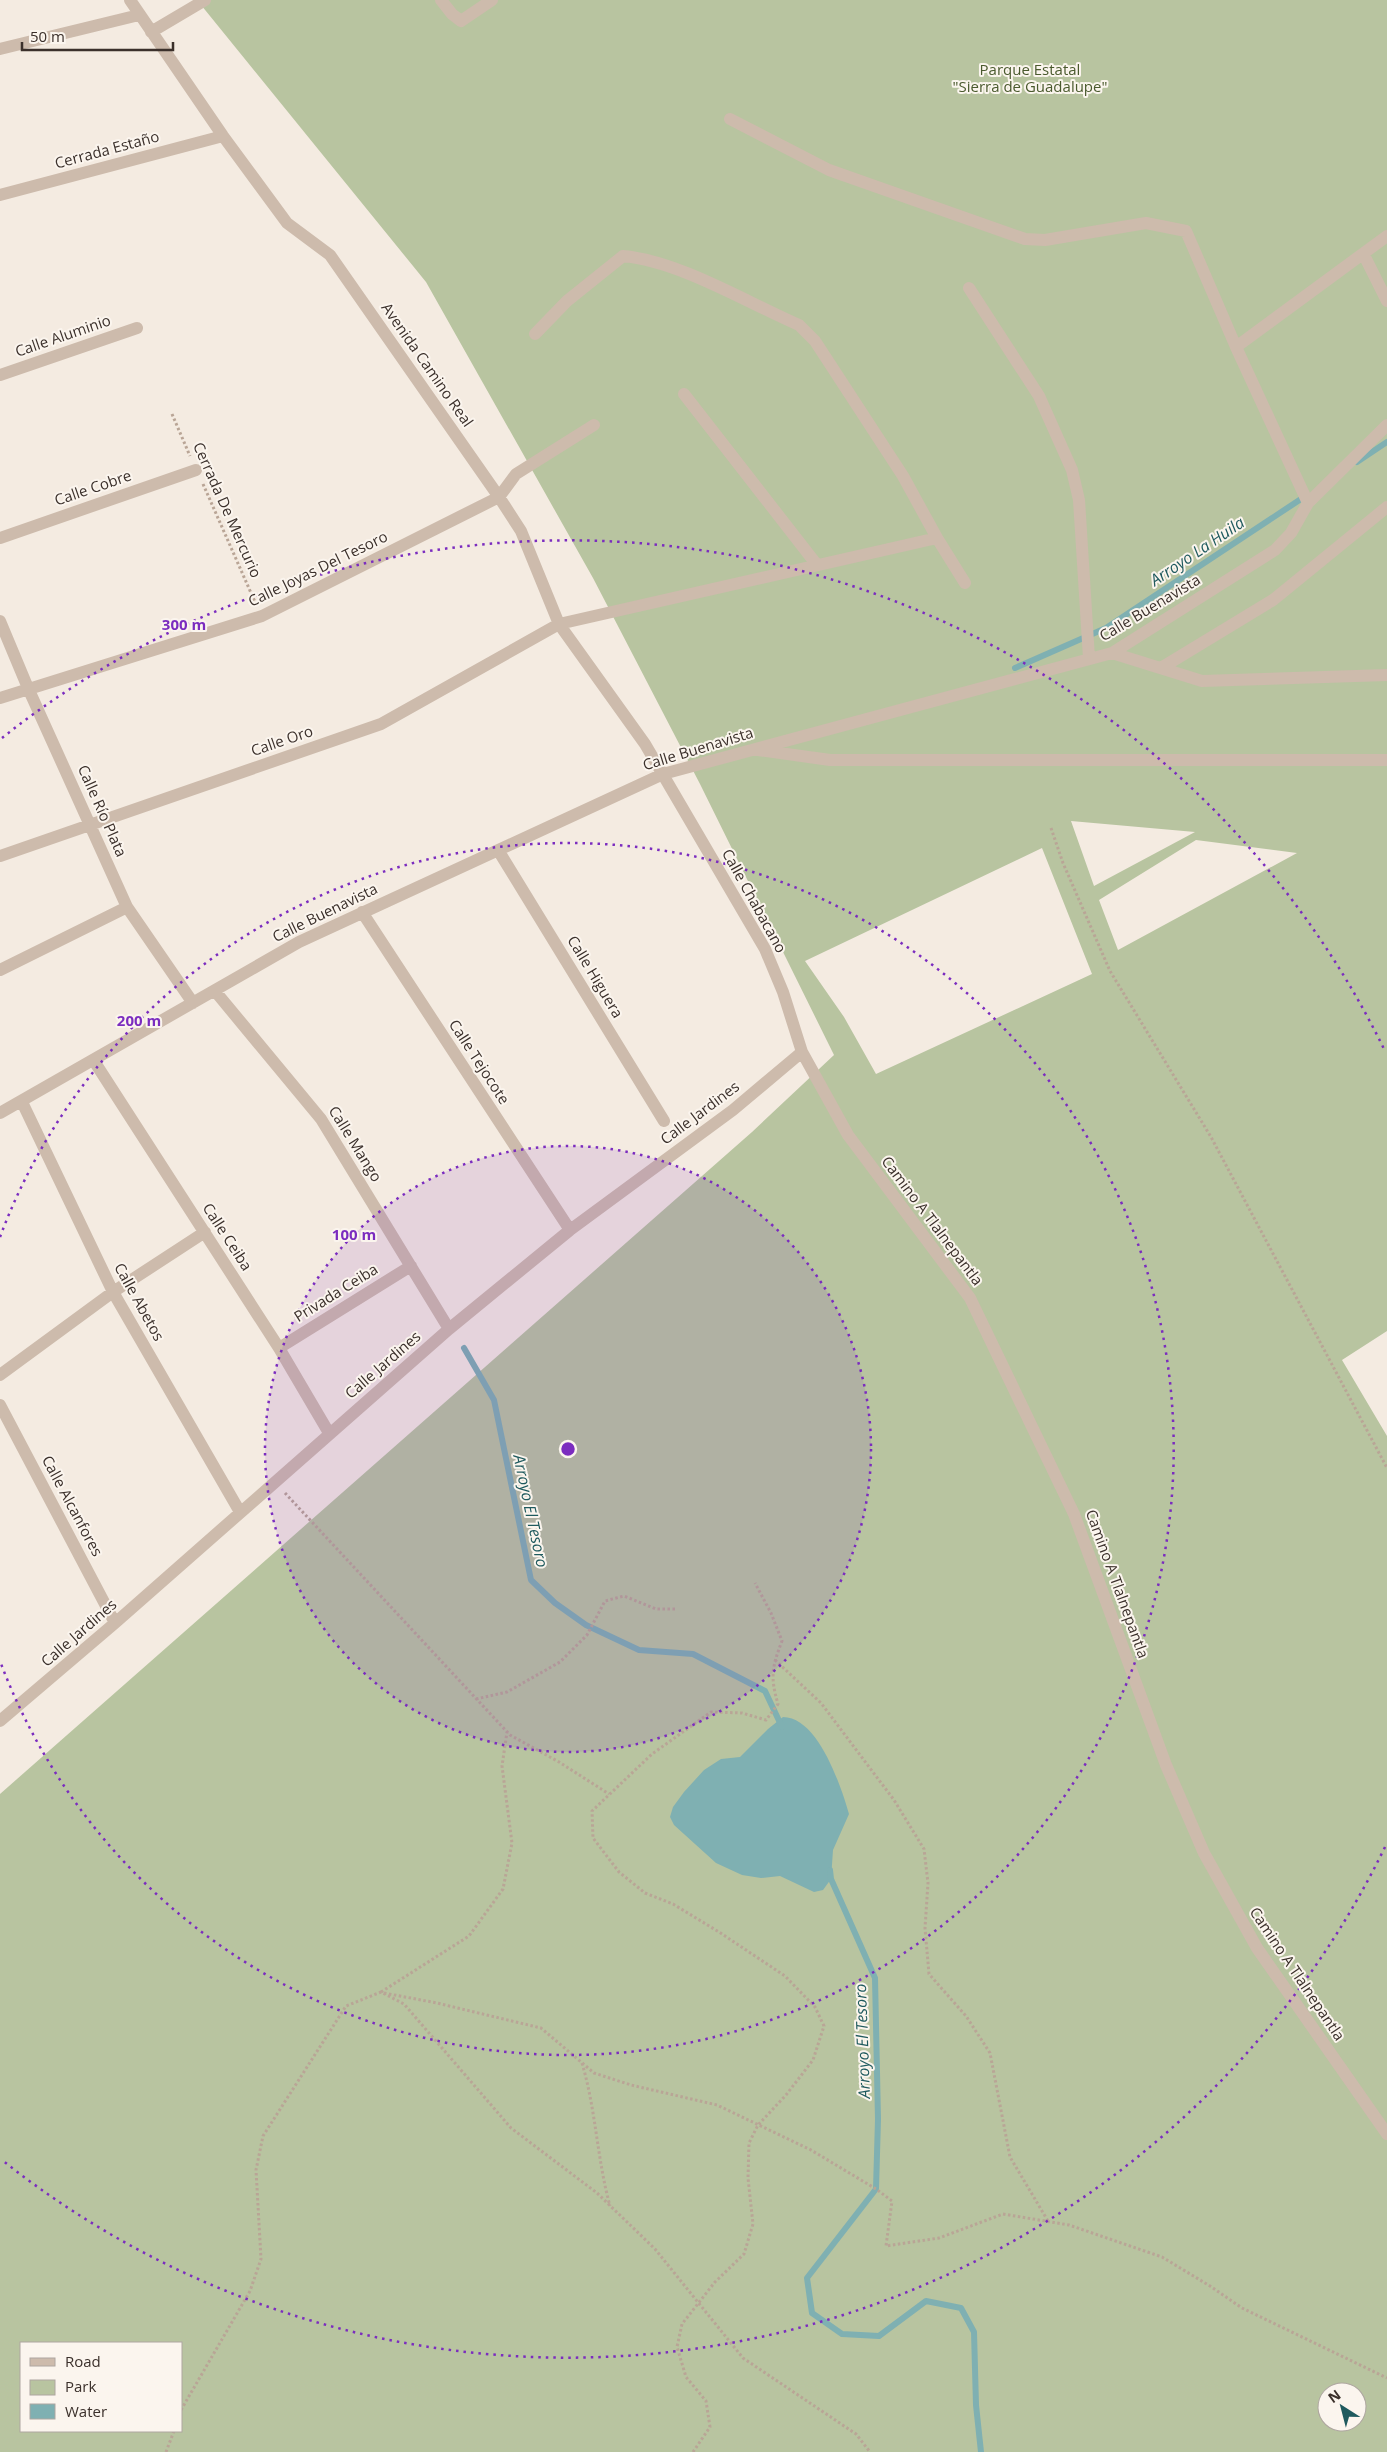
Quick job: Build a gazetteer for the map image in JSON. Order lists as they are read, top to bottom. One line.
{"streets":{"street":["Cerrada Estaño","Calle Aluminio","Avenida Camino Real","Calle Cobre","Calle Joyas Del Tesoro","Calle Buenavista","Calle Oro","Calle Río Plata","Calle Chabacano","Calle Higuera","Calle Tejocote","Calle Jardines","Calle Mango","Camino A Tlalnepantla","Calle Ceiba","Privada Ceiba","Calle Abetos","Calle Alcanfores"],"path":["Cerrada De Mercurio"]},"crossings":[["Cerrada Estaño","Avenida Camino Real"],["Avenida Camino Real","Calle Joyas Del Tesoro"],["Avenida Camino Real","Calle Buenavista"],["Avenida Camino Real","Calle Oro"],["Avenida Camino Real","Calle Chabacano"],["Calle Cobre","Cerrada De Mercurio"],["Cerrada De Mercurio","Calle Joyas Del Tesoro"],["Calle Joyas Del Tesoro","Calle Río Plata"],["Calle Buenavista","Calle Río Plata"],["Calle Buenavista","Calle Chabacano"],["Calle Buenavista","Calle Higuera"],["Calle Buenavista","Calle Tejocote"],["Calle Buenavista","Calle Mango"],["Calle Buenavista","Calle Ceiba"],["Calle Buenavista","Calle Abetos"],["Calle Oro","Calle Río Plata"],["Calle Chabacano","Calle Jardines"],["Calle Chabacano","Camino A Tlalnepantla"],["Calle Tejocote","Calle Jardines"],["Calle Jardines","Calle Mango"],["Calle Jardines","Camino A Tlalnepantla"],["Calle Jardines","Calle Ceiba"],["Calle Jardines","Calle Abetos"],["Calle Jardines","Calle Alcanfores"],["Calle Mango","Privada Ceiba"],["Calle Ceiba","Privada Ceiba"]],"water":["Arroyo La Huila","Arroyo El Tesoro"],"parks":["Parque Estatal \"Sierra de Guadalupe\""],"legend":["Road","Park","Water"],"scale_bar":"50 m","north":"top left","rings":["300 m","200 m","100 m"]}
